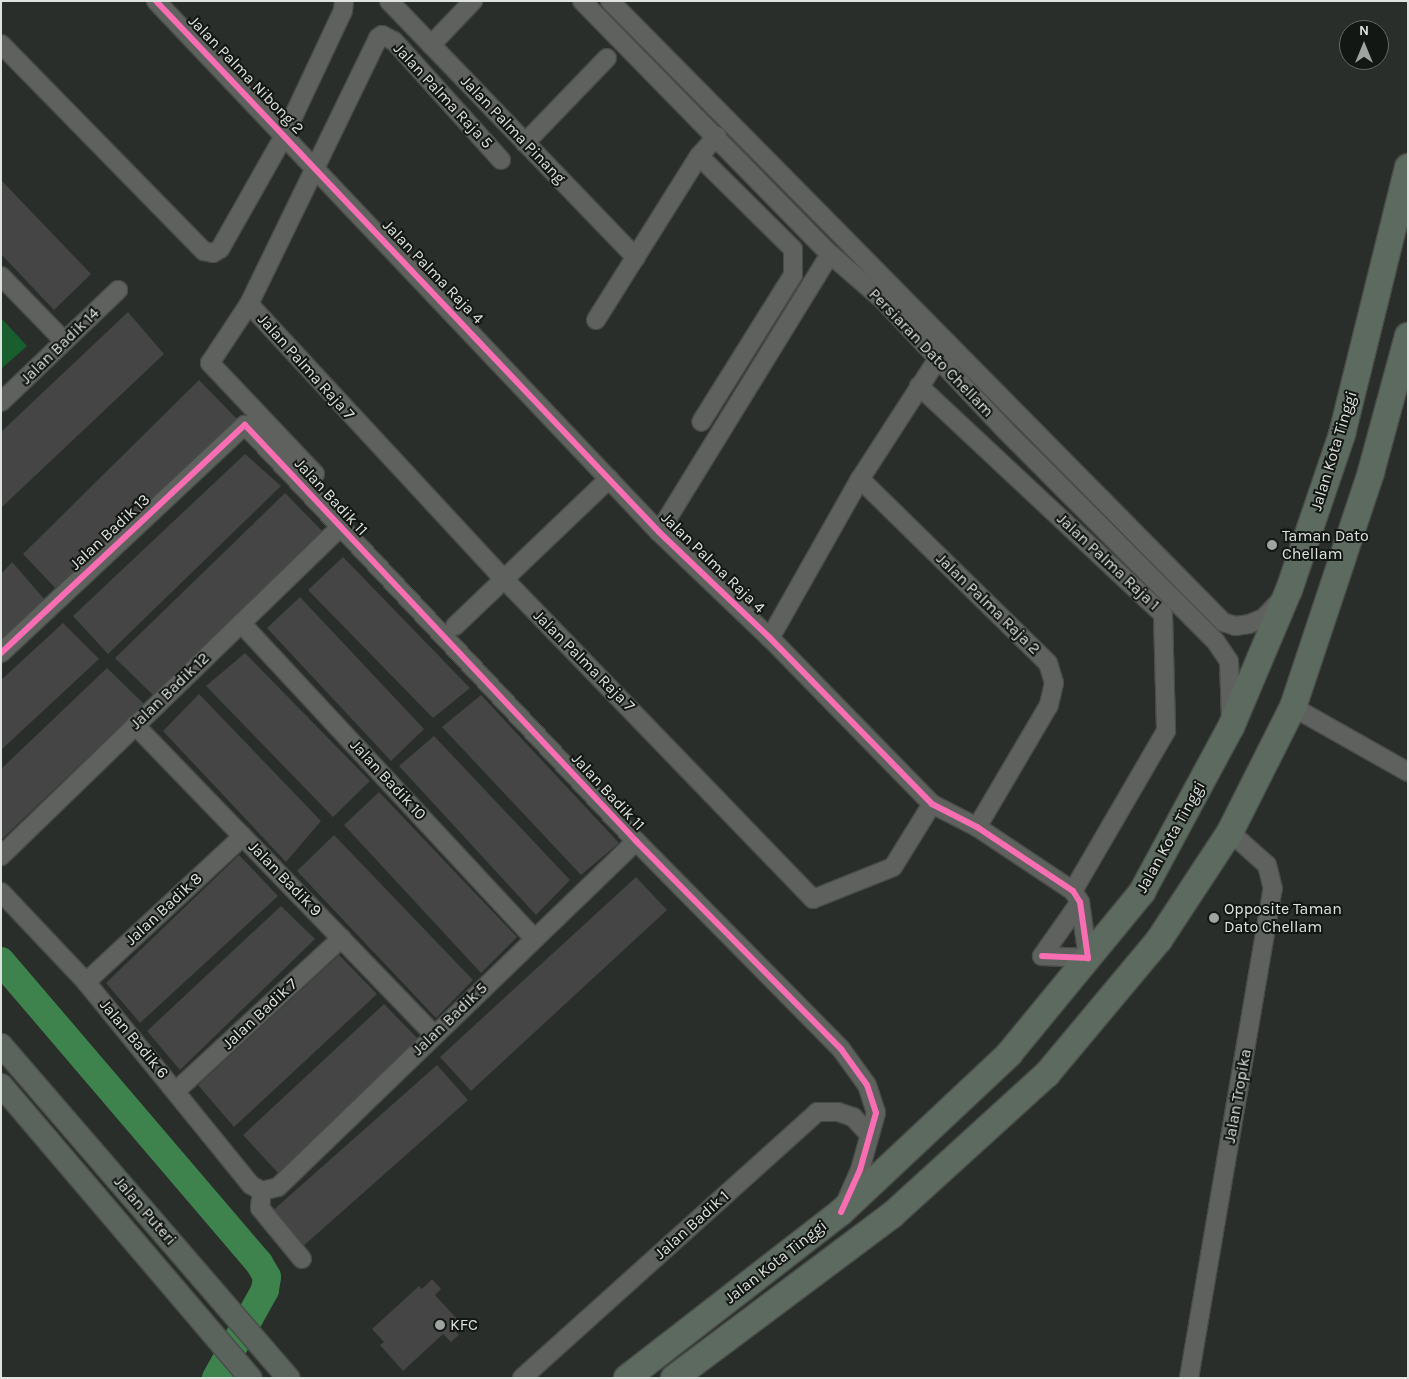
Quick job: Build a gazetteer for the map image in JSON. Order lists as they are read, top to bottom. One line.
{"streets":{"highway":["Jalan Kota Tinggi"],"main road":["Jalan Puteri"],"street":["Jalan Palma Nibong 2","Jalan Palma Raja 5","Jalan Palma Pinang","Jalan Palma Raja 4","Jalan Badik 14","Persiaran Dato Chellam","Jalan Palma Raja 7","Jalan Badik 11","Jalan Badik 13","Jalan Palma Raja 1","Jalan Palma Raja 2","Jalan Badik 12","Jalan Badik 10","Jalan Badik 9","Jalan Badik 8","Jalan Badik 7","Jalan Badik 5","Jalan Badik 6","Jalan Tropika","Jalan Badik 1"]},"crossings":[["Jalan Palma Nibong 2","Jalan Palma Raja 5"],["Jalan Palma Nibong 2","Jalan Palma Raja 4"],["Jalan Palma Raja 5","Jalan Palma Raja 4"],["Jalan Palma Raja 4","Jalan Palma Raja 7"],["Jalan Palma Raja 4","Jalan Palma Raja 1"],["Jalan Palma Raja 4","Jalan Palma Raja 2"],["Persiaran Dato Chellam","Jalan Kota Tinggi"],["Jalan Kota Tinggi","Jalan Badik 11"],["Jalan Kota Tinggi","Jalan Palma Raja 1"],["Jalan Kota Tinggi","Jalan Tropika"],["Jalan Badik 11","Jalan Badik 13"],["Jalan Badik 11","Jalan Badik 12"],["Jalan Badik 11","Jalan Badik 5"],["Jalan Badik 11","Jalan Badik 1"],["Jalan Badik 12","Jalan Badik 10"],["Jalan Badik 12","Jalan Badik 9"],["Jalan Badik 10","Jalan Badik 5"],["Jalan Badik 9","Jalan Badik 8"],["Jalan Badik 9","Jalan Badik 7"],["Jalan Badik 9","Jalan Badik 5"],["Jalan Badik 8","Jalan Badik 6"],["Jalan Badik 7","Jalan Badik 6"],["Jalan Badik 5","Jalan Badik 6"]],"places":["Taman Dato Chellam","Opposite Taman Dato Chellam","KFC"],"north":"top"}
